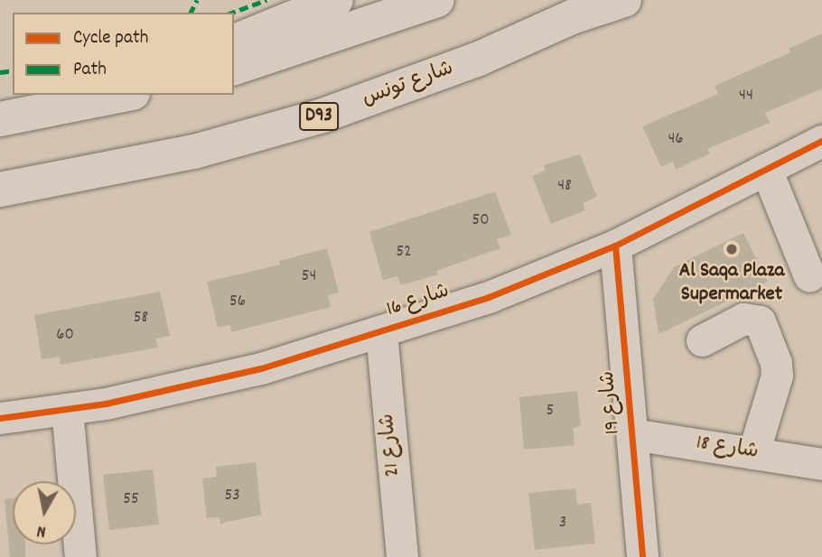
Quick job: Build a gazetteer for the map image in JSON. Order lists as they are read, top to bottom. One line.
{"streets":{"main road":["شارع تونس","D93"],"street":["شارع 16","شارع 19","شارع 21","شارع 18"]},"crossings":[["شارع 16","شارع 19"],["شارع 16","شارع 21"],["شارع 19","شارع 18"]],"places":["Al Saqa Plaza Supermarket"],"house_numbers":["44","46","48","50","52","54","56","58","60","5","53","55","3"],"legend":["Cycle path","Path"],"north":"bottom"}
